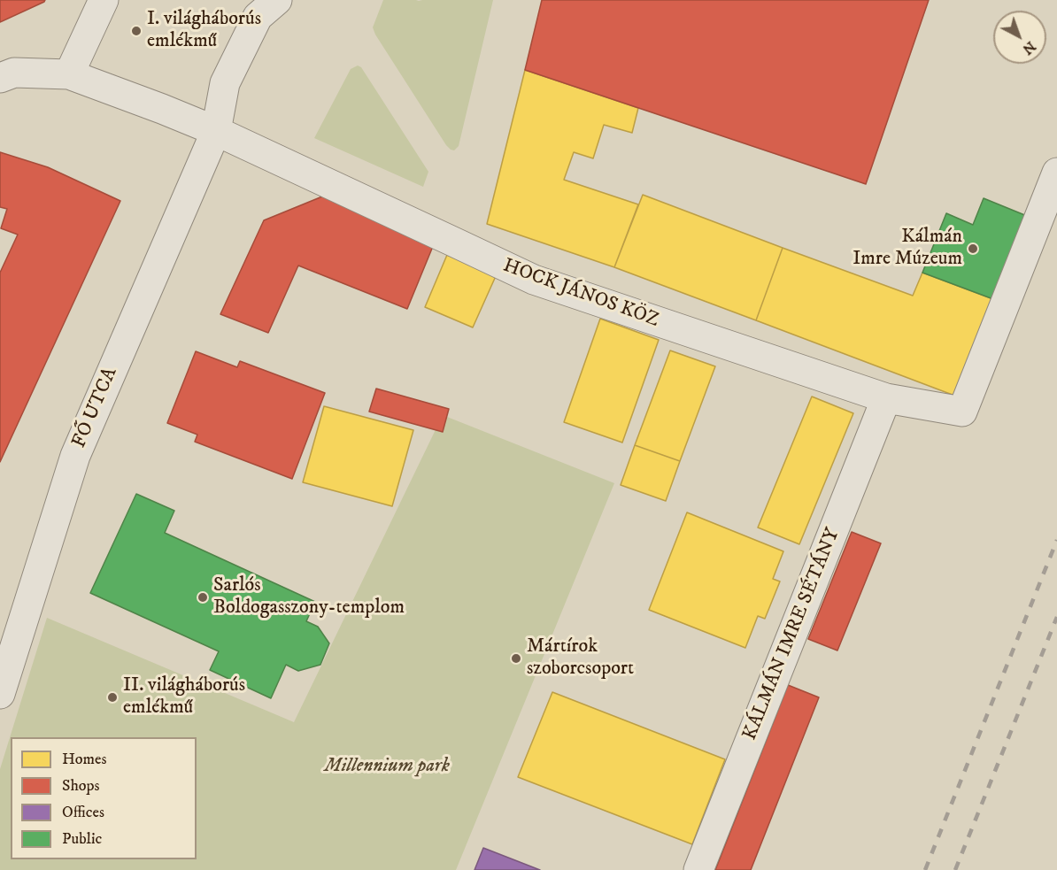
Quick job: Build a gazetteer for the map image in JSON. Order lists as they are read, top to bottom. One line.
{"streets":{"street":["HOCK JÁNOS KÖZ","FŐ UTCA","KÁLMÁN IMRE SÉTÁNY"]},"crossings":[["HOCK JÁNOS KÖZ","FŐ UTCA"],["HOCK JÁNOS KÖZ","KÁLMÁN IMRE SÉTÁNY"]],"parks":["Millennium park"],"places":["I. világháborús emlékmű","Kálmán Imre Múzeum","Sarlós Boldogasszony-templom","Mártírok szoborcsoport","II. világháborús emlékmű"],"legend":["Homes","Shops","Offices","Public"],"north":"bottom right"}
